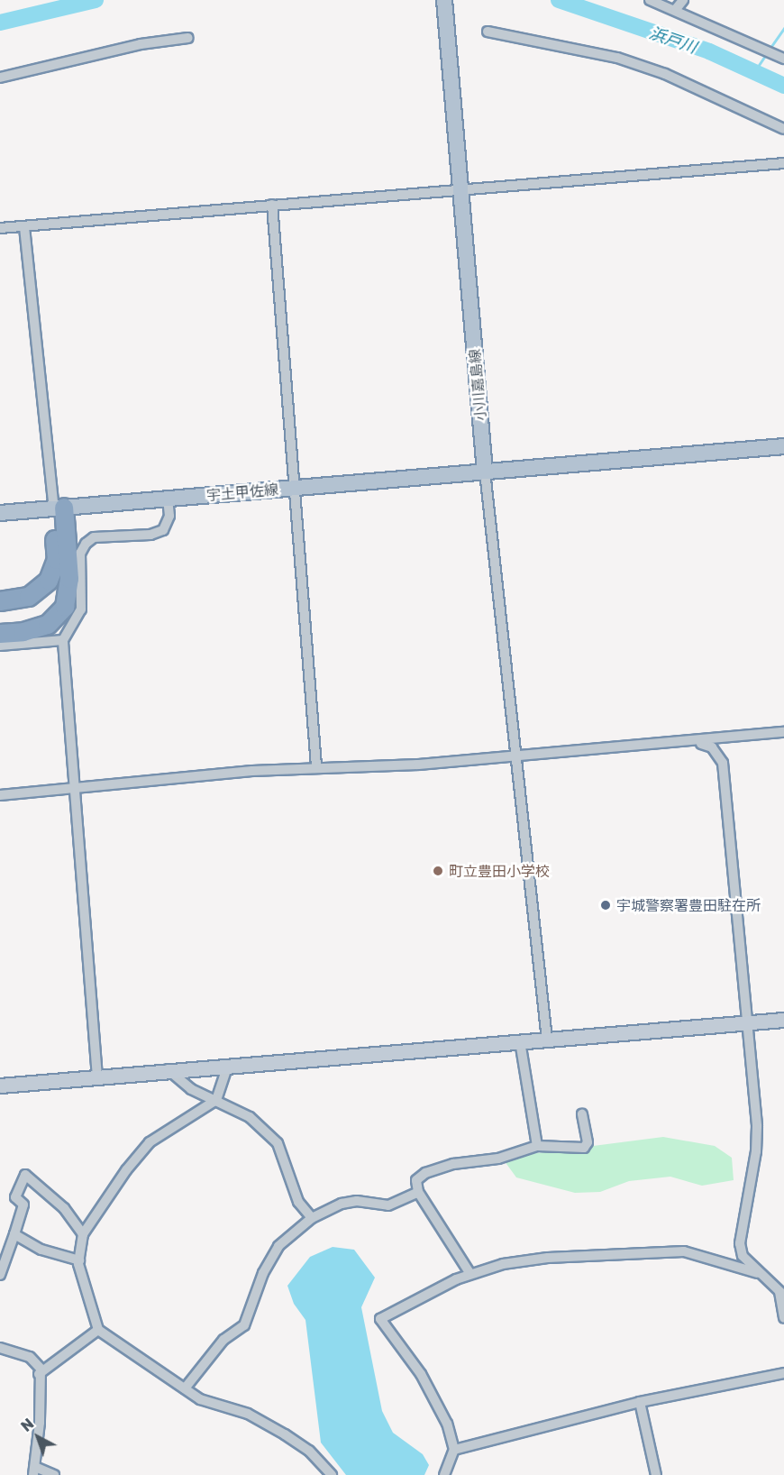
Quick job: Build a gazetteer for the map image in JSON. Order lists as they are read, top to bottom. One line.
{"streets":{"main road":["小川嘉島線","宇土甲佐線"]},"crossings":[["小川嘉島線","宇土甲佐線"]],"water":["浜戸川"],"places":["町立豊田小学校","宇城警察署豊田駐在所"],"north":"top left"}
